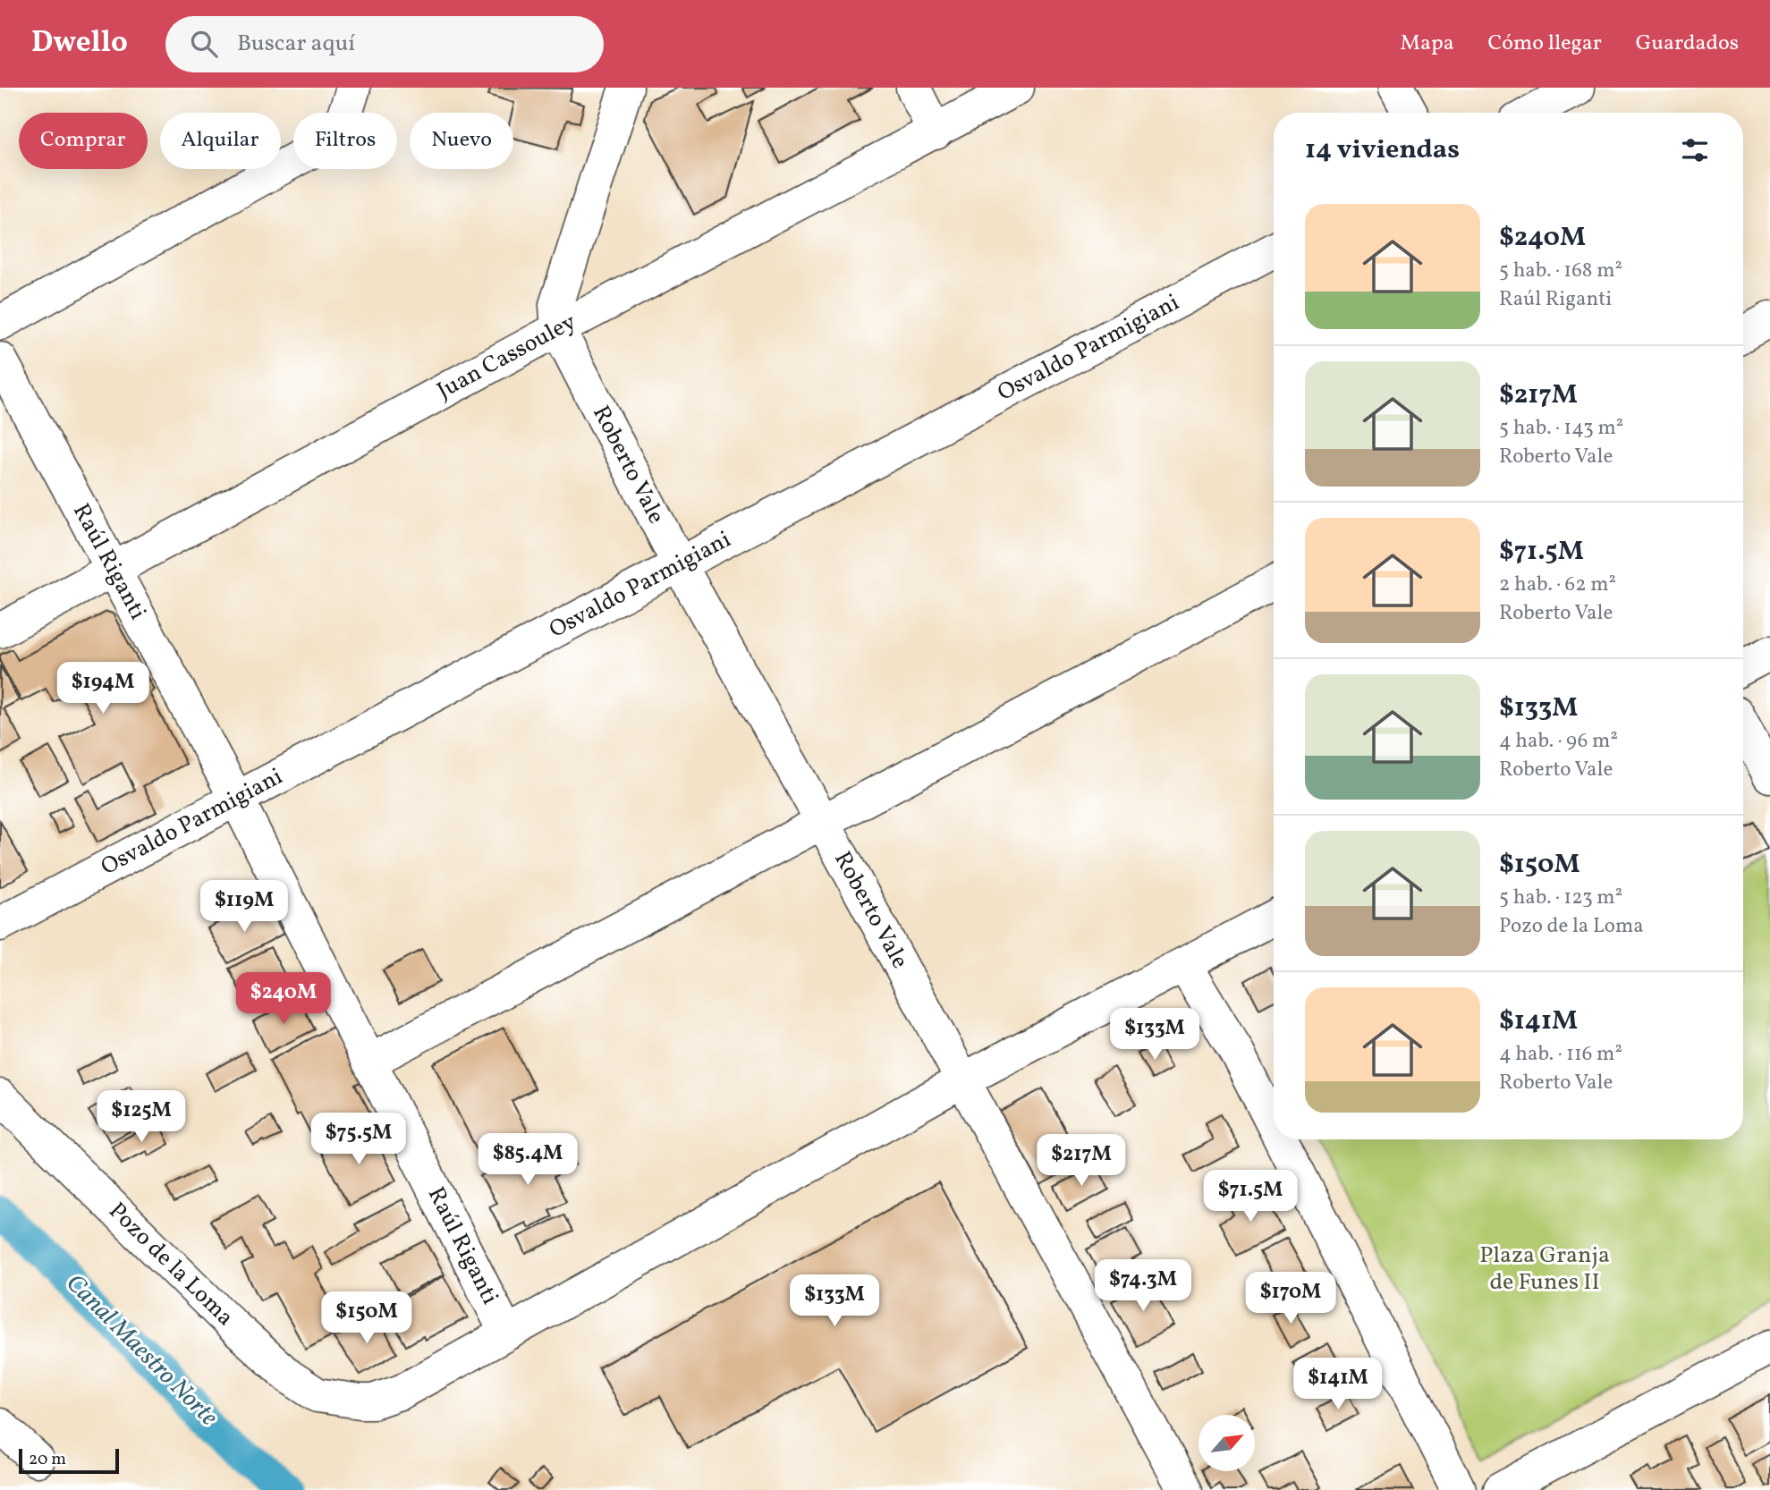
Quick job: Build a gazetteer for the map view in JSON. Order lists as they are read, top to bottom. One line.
{"streets":{"street":["Osvaldo Parmigiani","Juan Cassouley","Roberto Vale","Raúl Riganti","Pozo de la Loma"]},"crossings":[["Osvaldo Parmigiani","Roberto Vale"],["Osvaldo Parmigiani","Raúl Riganti"],["Juan Cassouley","Roberto Vale"],["Juan Cassouley","Raúl Riganti"],["Roberto Vale","Pozo de la Loma"],["Raúl Riganti","Pozo de la Loma"]],"water":["Canal Maestro Norte"],"parks":["Plaza Granja de Funes II"],"scale_bar":"20 m","north":"top right","page":{"header":"Dwello","search":"Buscar aquí","nav":["Mapa","Cómo llegar","Guardados"],"chip":["Comprar","Alquilar","Filtros","Nuevo"],"heading":"14 viviendas","list":[{"name":"$240M","note":"5 hab. · 168 m² · Raúl Riganti"},{"name":"$217M","note":"5 hab. · 143 m² · Roberto Vale"},{"name":"$71.5M","note":"2 hab. · 62 m² · Roberto Vale"},{"name":"$133M","note":"4 hab. · 96 m² · Roberto Vale"},{"name":"$150M","note":"5 hab. · 123 m² · Pozo de la Loma"},{"name":"$141M","note":"4 hab. · 116 m² · Roberto Vale"}],"price":["$194M","$119M","$240M","$133M","$125M","$75.5M","$85.4M","$217M","$71.5M","$74.3M","$170M","$133M","$150M","$141M"],"scale":"20 m"}}
